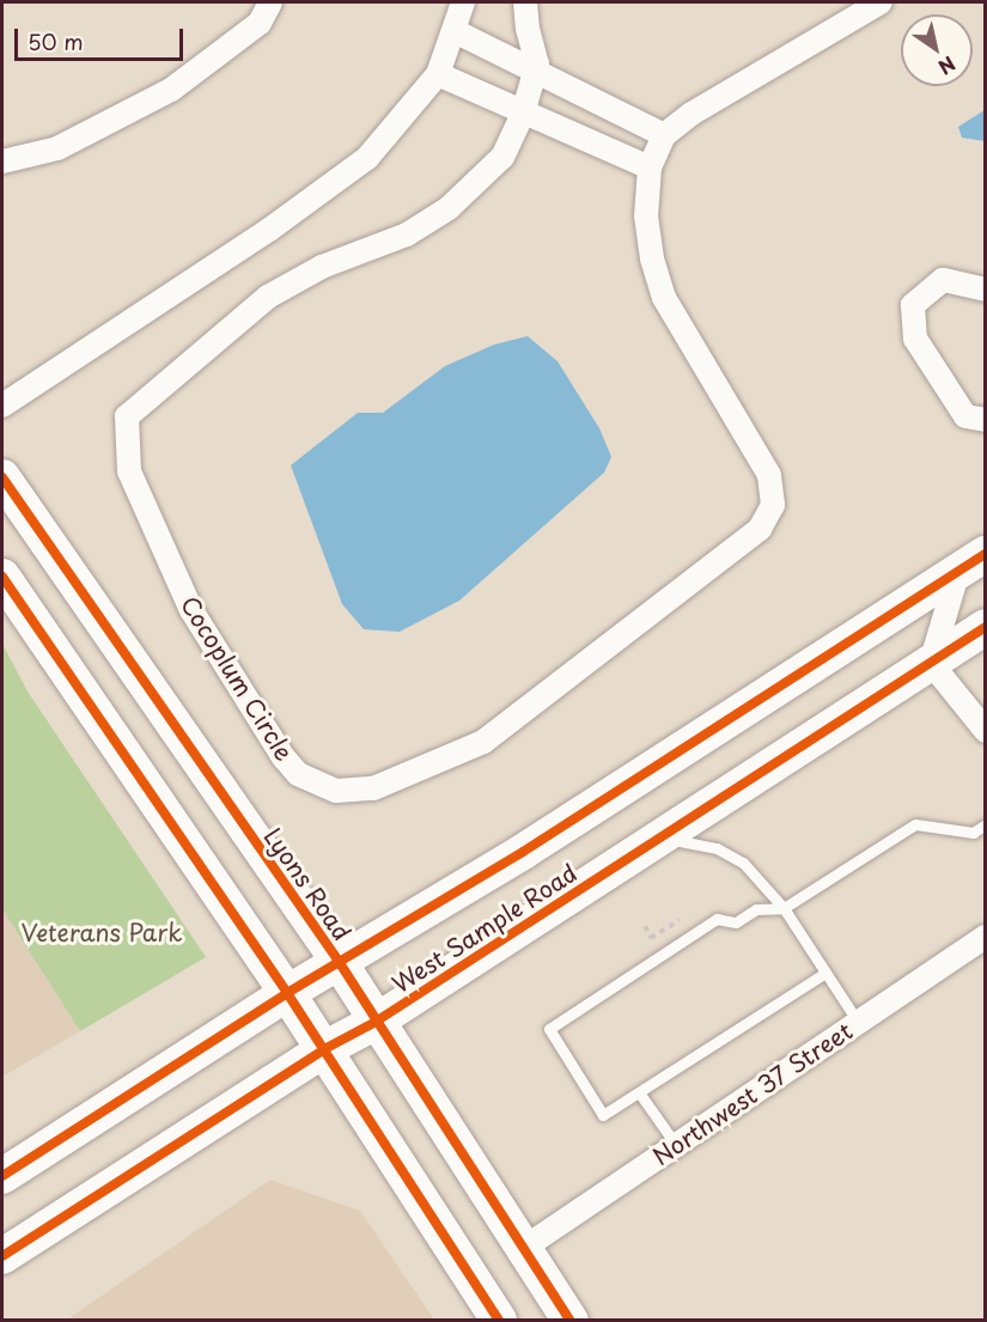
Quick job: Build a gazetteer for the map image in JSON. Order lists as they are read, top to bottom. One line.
{"streets":{"main road":["Lyons Road","West Sample Road"],"street":["Cocoplum Circle","Northwest 37 Street"]},"crossings":[["Lyons Road","West Sample Road"],["Lyons Road","Northwest 37 Street"]],"parks":["Veterans Park"],"scale_bar":"50 m","north":"bottom right"}
